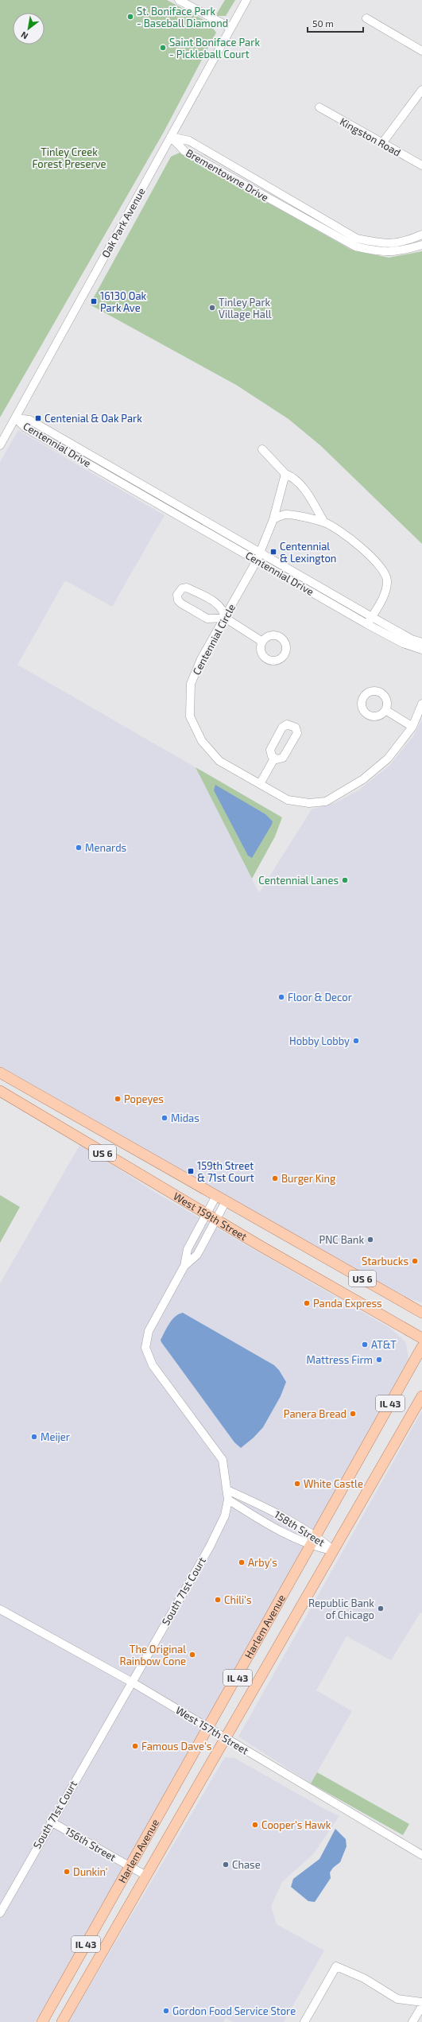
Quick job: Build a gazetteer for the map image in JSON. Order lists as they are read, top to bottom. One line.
{"streets":{"main road":["US 6","West 159th Street","IL 43","Harlem Avenue"],"street":["Kingston Road","Brementowne Drive","Oak Park Avenue","Centennial Drive","Centennial Circle","158th Street","South 71st Court","West 157th Street","156th Street"]},"crossings":[["Brementowne Drive","Oak Park Avenue"],["Oak Park Avenue","Centennial Drive"],["Centennial Drive","Centennial Circle"],["West 159th Street","South 71st Court"],["158th Street","South 71st Court"],["158th Street","Harlem Avenue"],["South 71st Court","West 157th Street"],["South 71st Court","156th Street"],["Harlem Avenue","West 157th Street"],["Harlem Avenue","156th Street"]],"parks":["Tinley Creek Forest Preserve"],"places":{"other":["St. Boniface Park - Baseball Diamond","Saint Boniface Park - Pickleball Court","Tinley Park Village Hall","Menards","Centennial Lanes","Floor & Decor","Hobby Lobby","Popeyes","Midas","Burger King","PNC Bank","Starbucks","Panda Express","AT&T","Mattress Firm","Panera Bread","Meijer","White Castle","Arby's","Chili's","Republic Bank of Chicago","The Original Rainbow Cone","Famous Dave's","Cooper's Hawk","Chase","Dunkin'","Gordon Food Service Store"],"transit":["16130 Oak Park Ave","Centenial & Oak Park","Centennial & Lexington","159th Street & 71st Court"]},"scale_bar":"50 m","north":"bottom left"}
